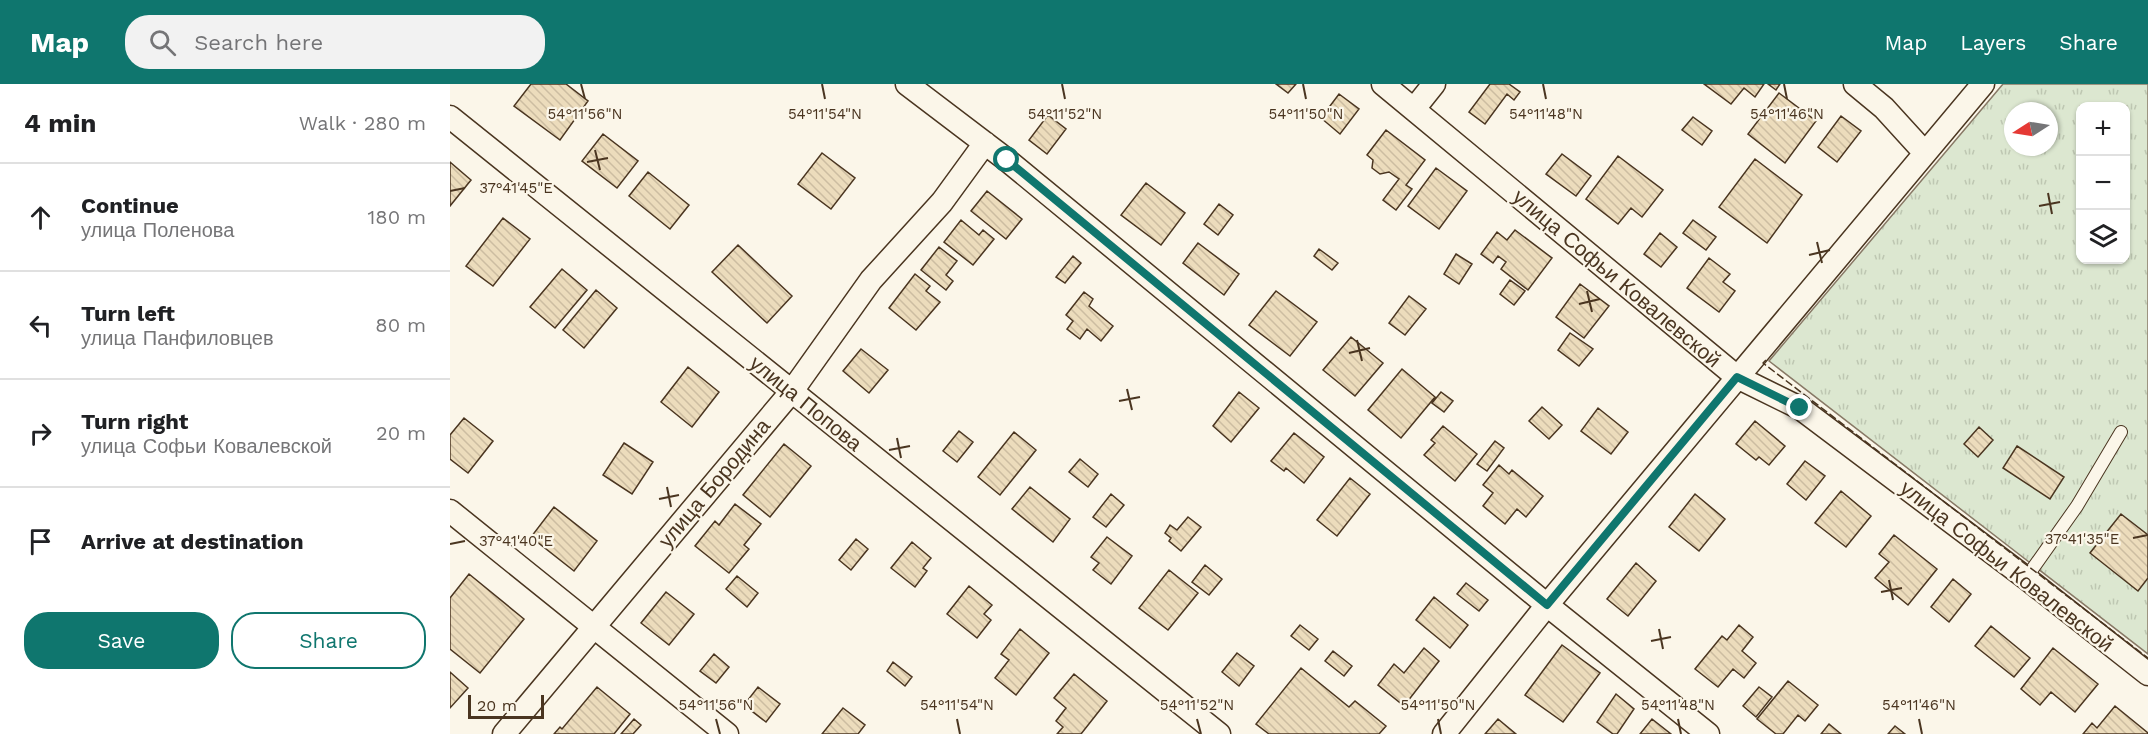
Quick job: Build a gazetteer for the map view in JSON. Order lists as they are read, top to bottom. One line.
{"streets":{"street":["улица Софьи Ковалевской","улица Попова","улица Бородина"]},"crossings":[["улица Попова","улица Бородина"]],"scale_bar":"20 m","north":"left","page":{"header":"Map","search":"Search here","nav":["Map","Layers","Share"],"heading":["4 min","Walk · 280 m"],"map_buttons":["+","−"],"list":[["Continue","улица Поленова","180 m"],["Turn left","улица Панфиловцев","80 m"],["Turn right","улица Софьи Ковалевской","20 m"],"Arrive at destination"],"buttons":["Save","Share"],"scale":"20 m"},"coordinates":["54°11'56\"N","54°11'54\"N","54°11'52\"N","54°11'50\"N","54°11'48\"N","54°11'46\"N","37°41'45\"E","37°41'35\"E","37°41'40\"E"]}
